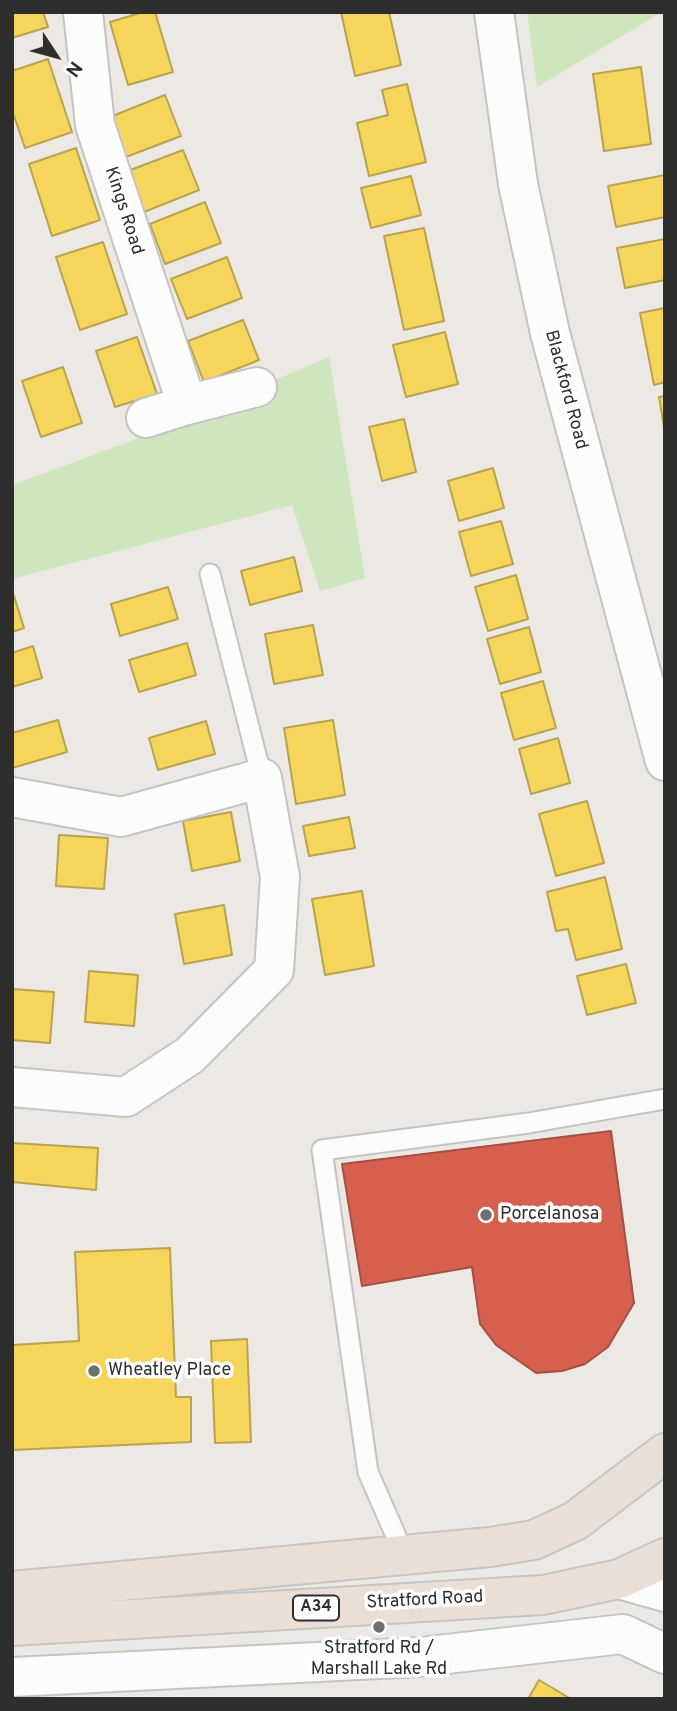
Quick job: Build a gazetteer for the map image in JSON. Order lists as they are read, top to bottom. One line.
{"streets":{"highway":["Stratford Road","A34"],"street":["Kings Road","Blackford Road"]},"places":["Porcelanosa","Wheatley Place","Stratford Rd / Marshall Lake Rd"],"north":"bottom right"}
